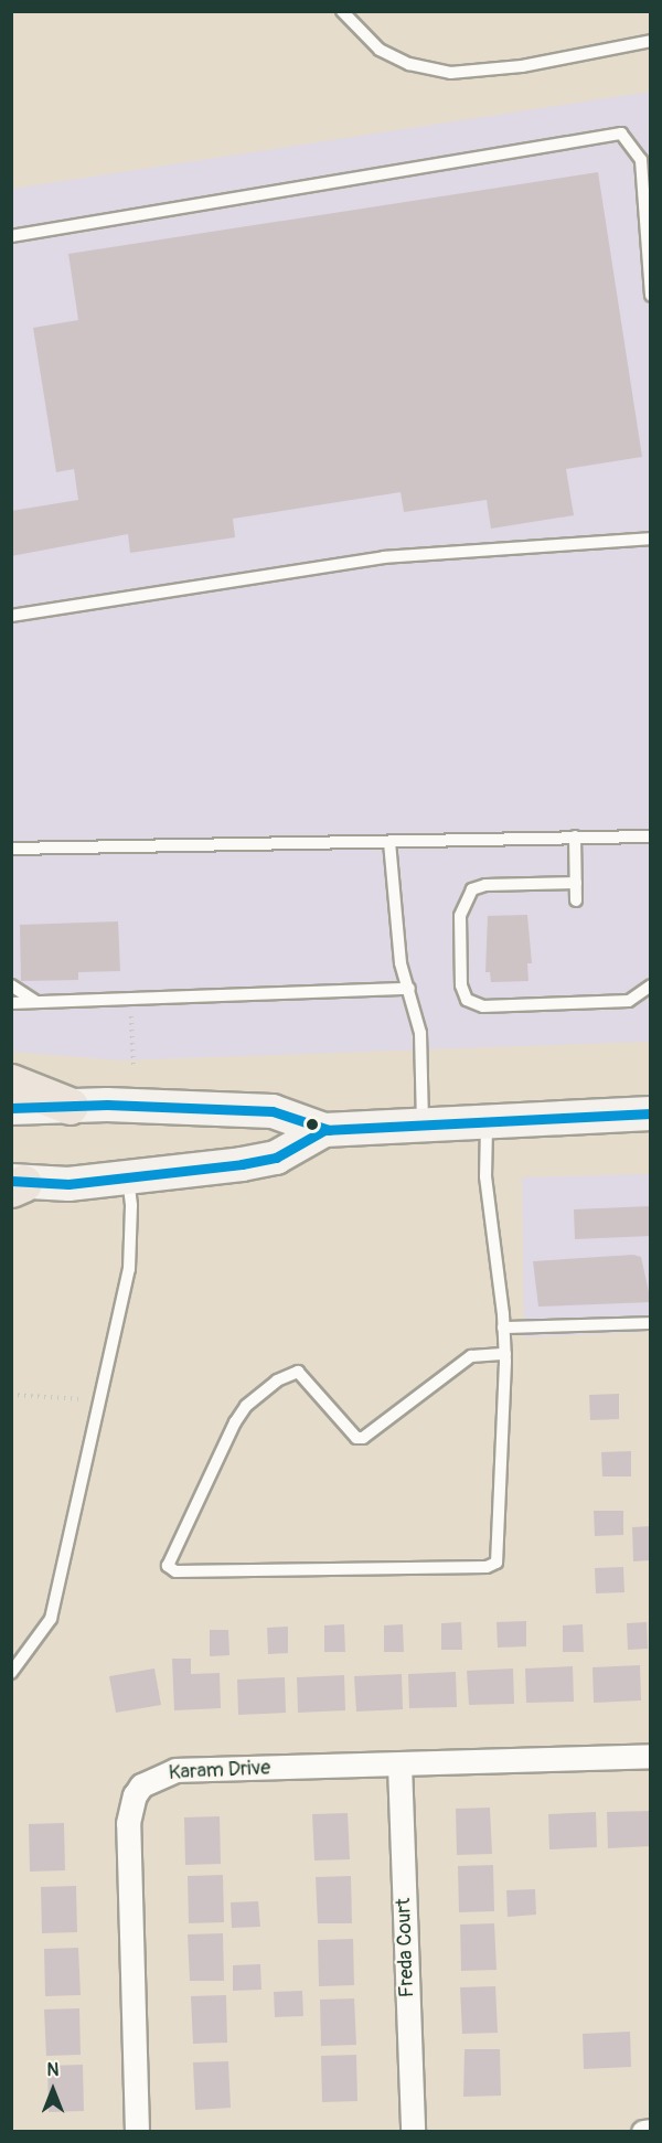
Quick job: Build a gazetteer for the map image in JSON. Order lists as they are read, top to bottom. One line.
{"streets":{"street":["Karam Drive","Freda Court"]},"crossings":[["Karam Drive","Freda Court"]],"north":"top"}
